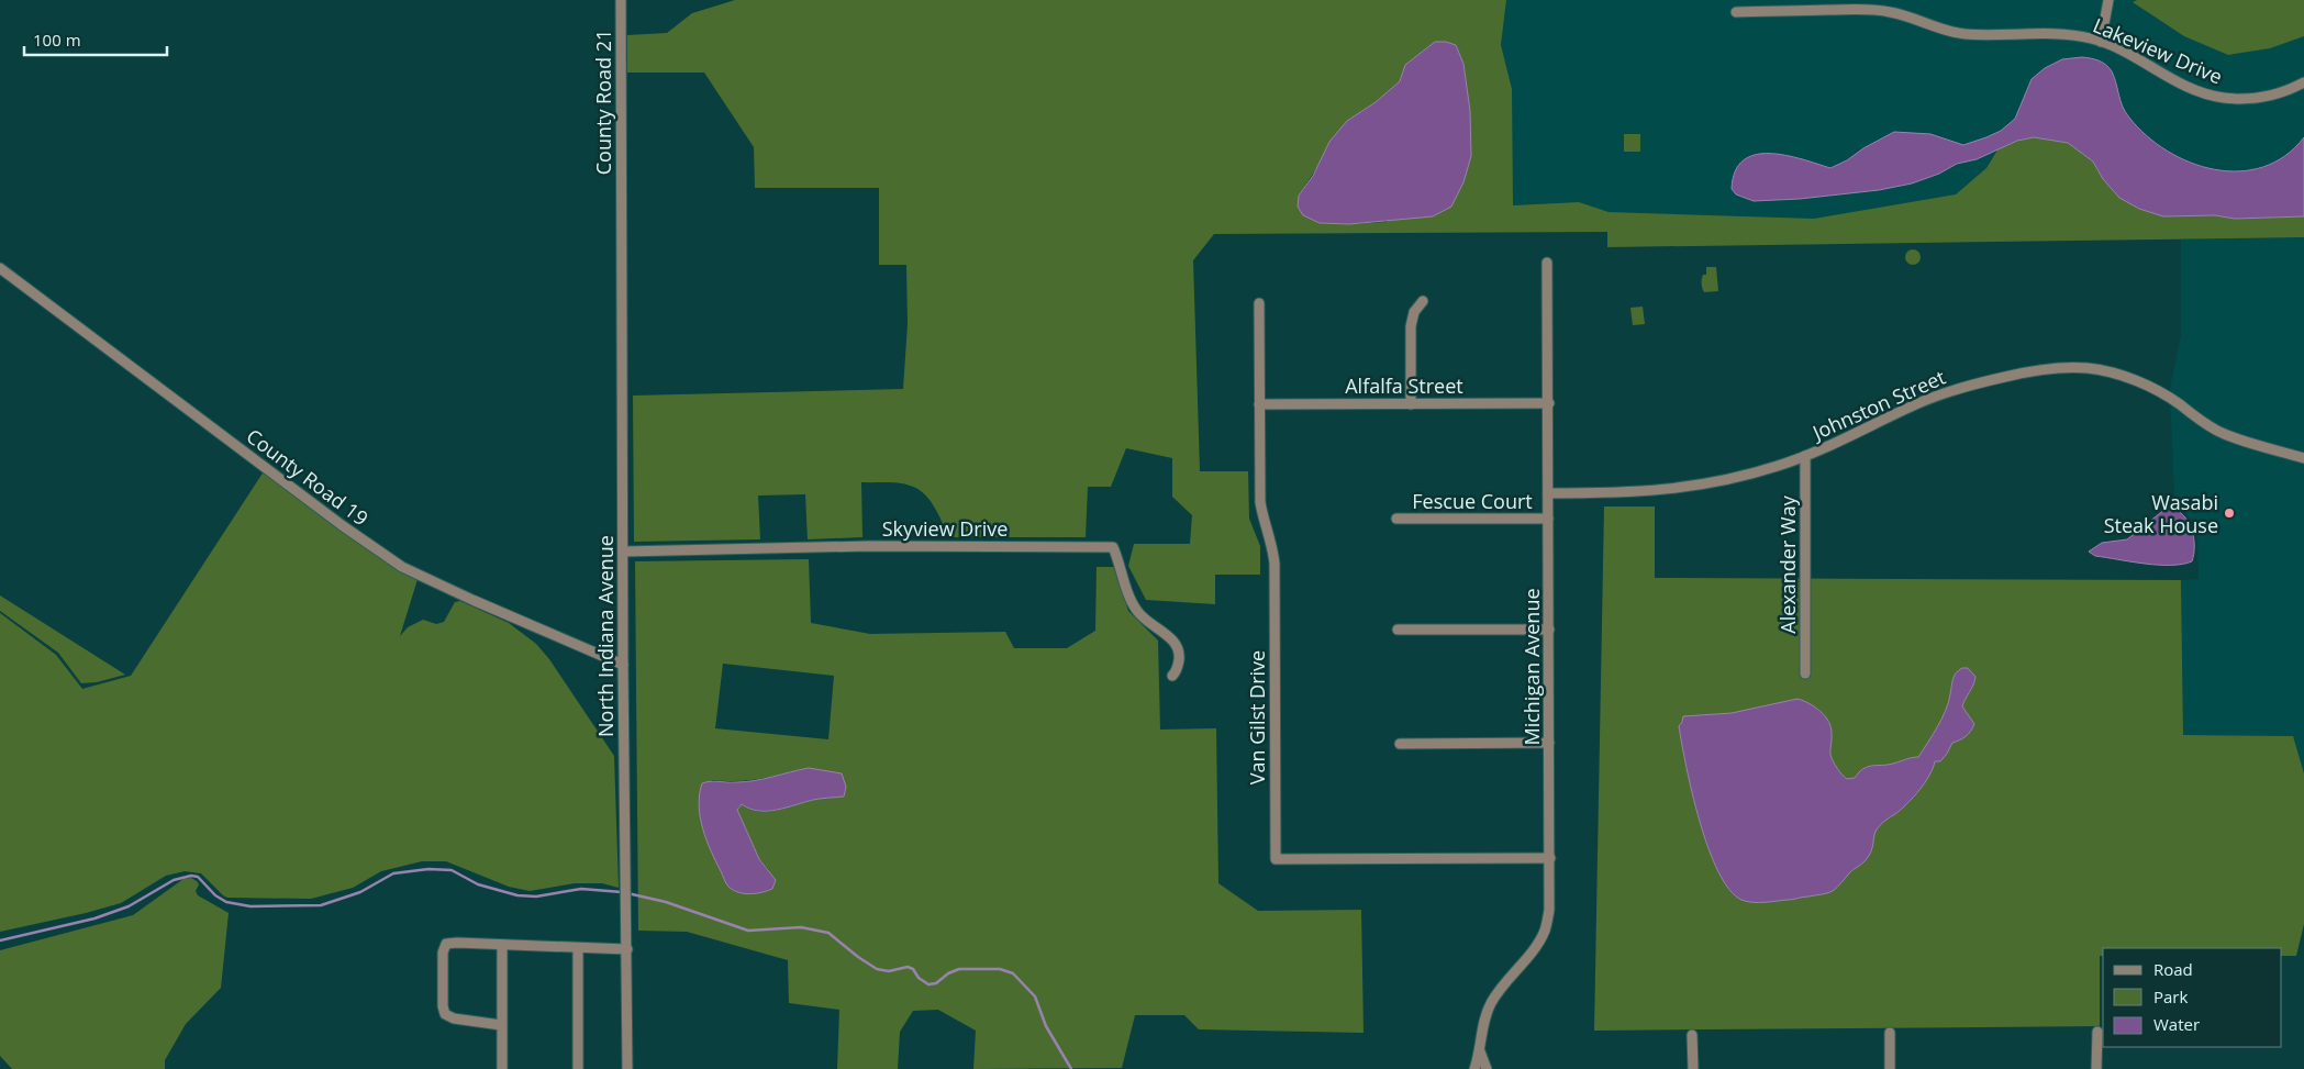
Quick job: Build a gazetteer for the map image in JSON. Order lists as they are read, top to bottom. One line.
{"streets":{"street":["Lakeview Drive","County Road 21","Alfalfa Street","Johnston Street","County Road 19","Fescue Court","Skyview Drive","Alexander Way","North Indiana Avenue","Michigan Avenue","Van Gilst Drive"]},"crossings":[["County Road 21","North Indiana Avenue"],["Alfalfa Street","Michigan Avenue"],["Alfalfa Street","Van Gilst Drive"],["Johnston Street","Alexander Way"],["Johnston Street","Michigan Avenue"],["County Road 19","North Indiana Avenue"],["Fescue Court","Michigan Avenue"],["Skyview Drive","North Indiana Avenue"],["Michigan Avenue","Van Gilst Drive"]],"places":["Wasabi Steak House"],"legend":["Road","Park","Water"],"scale_bar":"100 m"}
